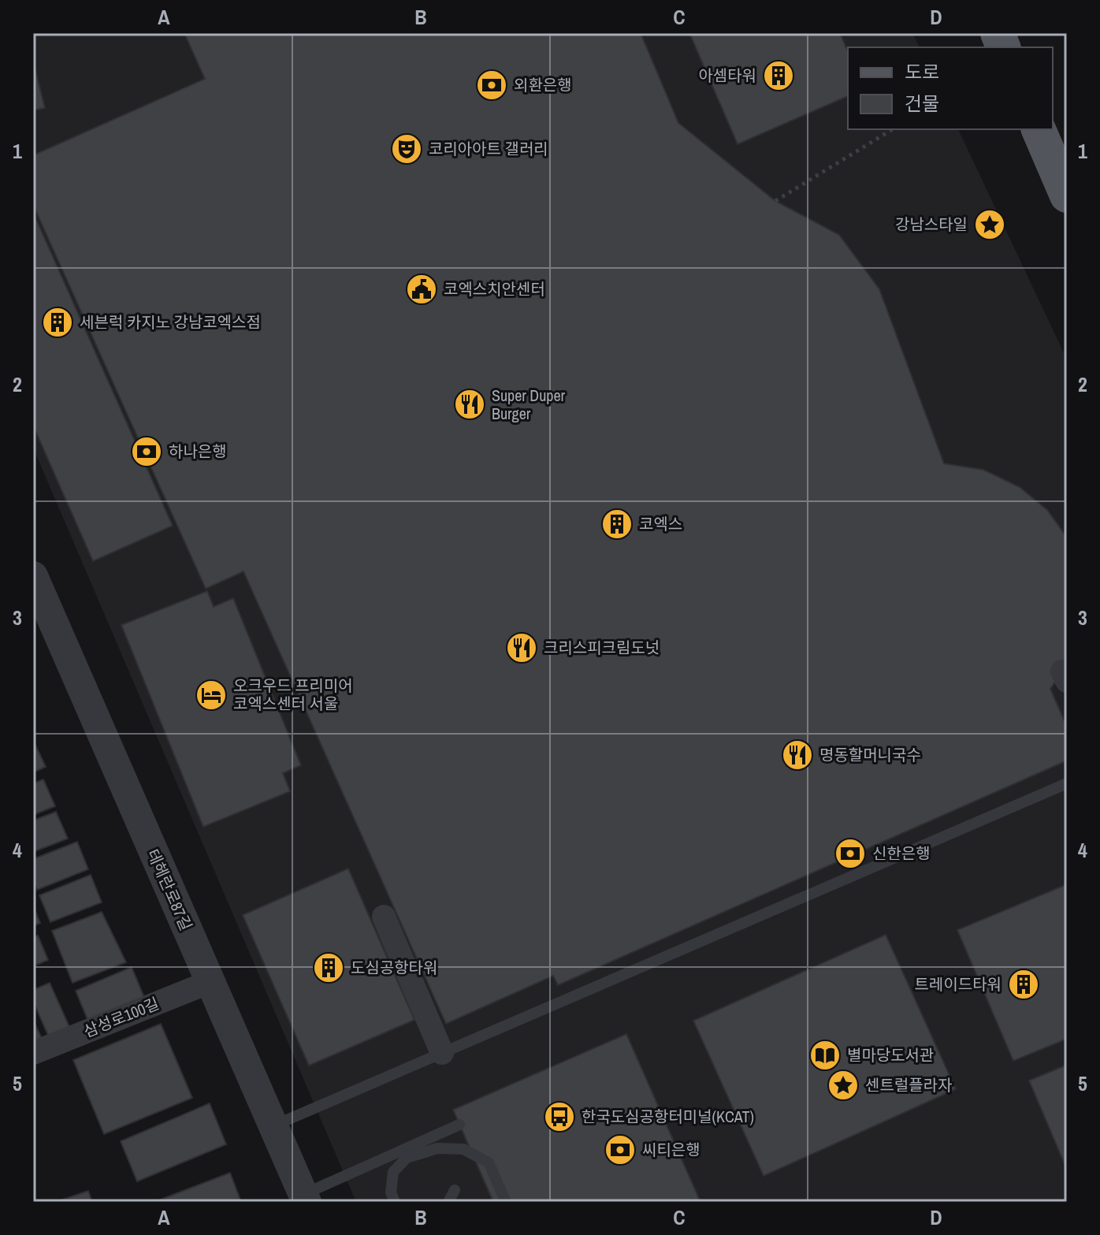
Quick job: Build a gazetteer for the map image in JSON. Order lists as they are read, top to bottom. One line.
{"streets":{"street":["테헤란로87길","삼성로100길"]},"crossings":[["테헤란로87길","삼성로100길"]],"places":{"building":["아셈타워","세븐럭 카지노 강남코엑스점","코엑스","도심공항타워","트레이드타워"],"bank":["외환은행","하나은행","신한은행","씨티은행"],"theatre":["코리아아트 갤러리"],"place":["강남스타일","센트럴플라자"],"public building":["코엑스치안센터"],"restaurant":["Super Duper Burger","크리스피크림도넛","명동할머니국수"],"hotel":["오크우드 프리미어 코엑스센터 서울"],"library":["별마당도서관"],"bus stop":["한국도심공항터미널(KCAT)"]},"legend":["도로","건물"],"grid":{"columns":["A","B","C","D"],"rows":["1","2","3","4","5"]}}
